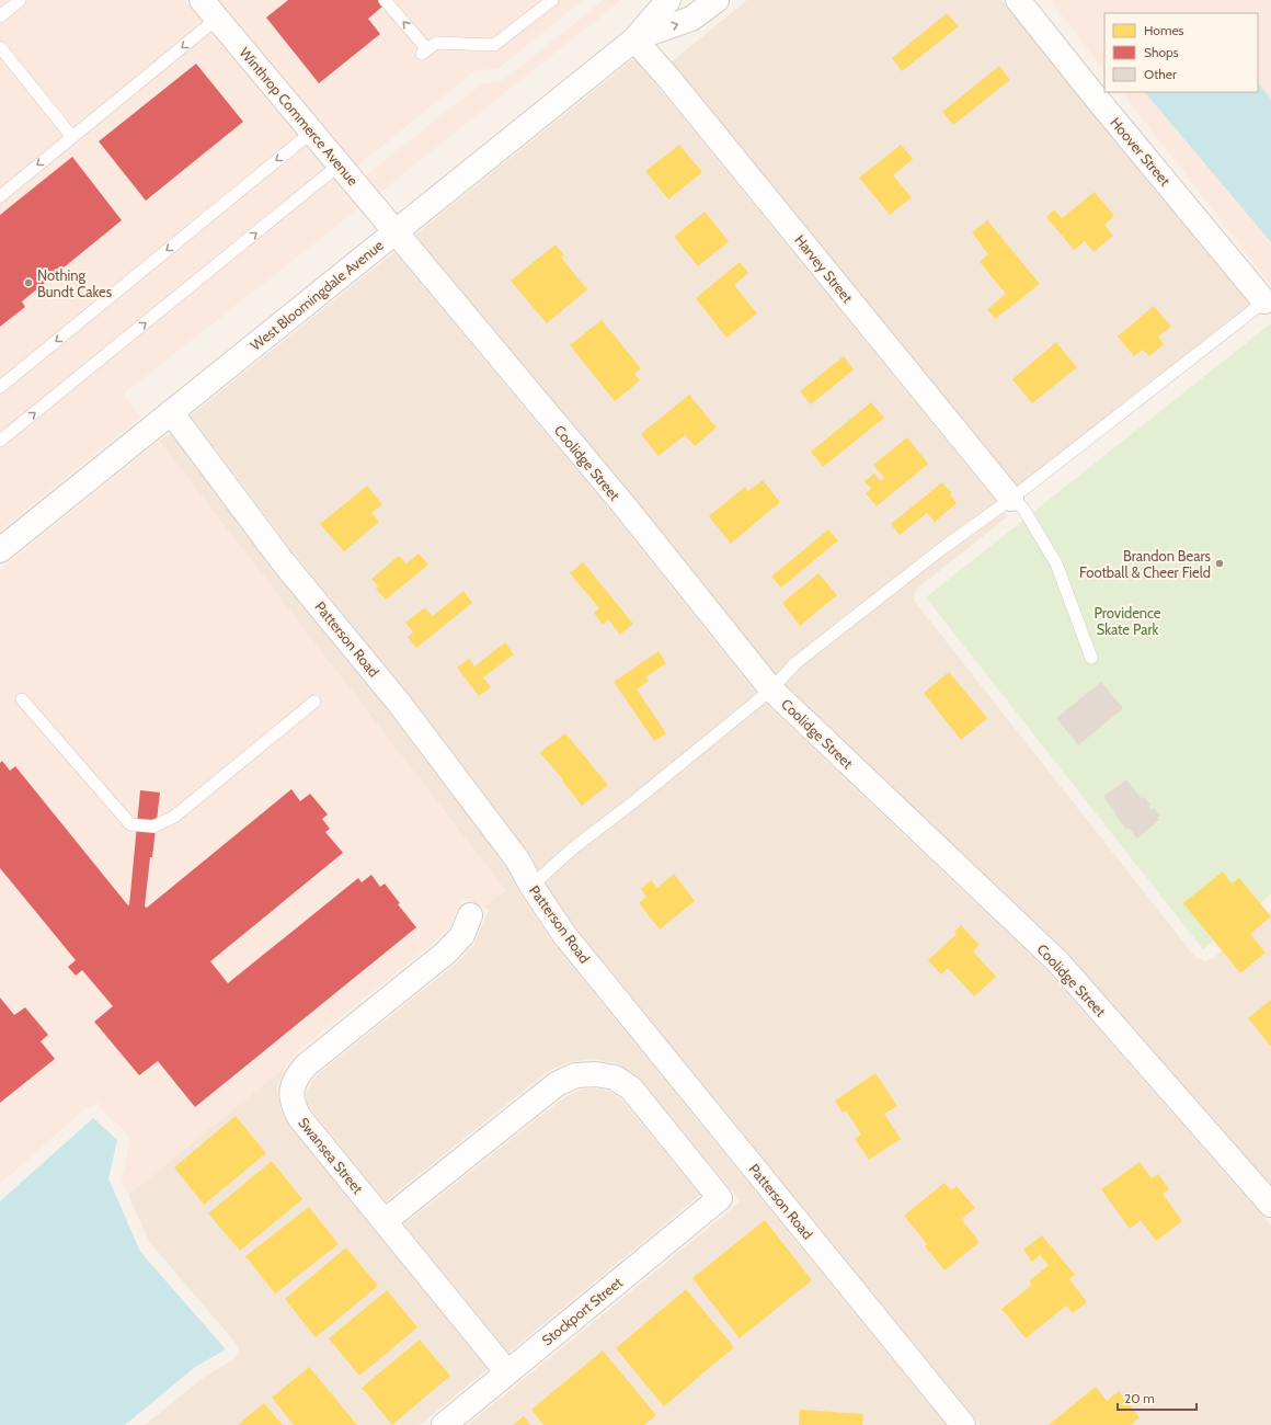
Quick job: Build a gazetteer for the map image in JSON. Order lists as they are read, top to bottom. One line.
{"streets":{"street":["Winthrop Commerce Avenue","Hoover Street","Harvey Street","West Bloomingdale Avenue","Coolidge Street","Patterson Road","Swansea Street","Stockport Street"]},"crossings":[["Winthrop Commerce Avenue","West Bloomingdale Avenue"],["Winthrop Commerce Avenue","Coolidge Street"],["Harvey Street","West Bloomingdale Avenue"],["West Bloomingdale Avenue","Coolidge Street"],["West Bloomingdale Avenue","Patterson Road"],["Swansea Street","Stockport Street"]],"parks":["Providence Skate Park"],"places":["Nothing Bundt Cakes","Brandon Bears Football & Cheer Field"],"legend":["Homes","Shops","Other"],"scale_bar":"20 m"}
